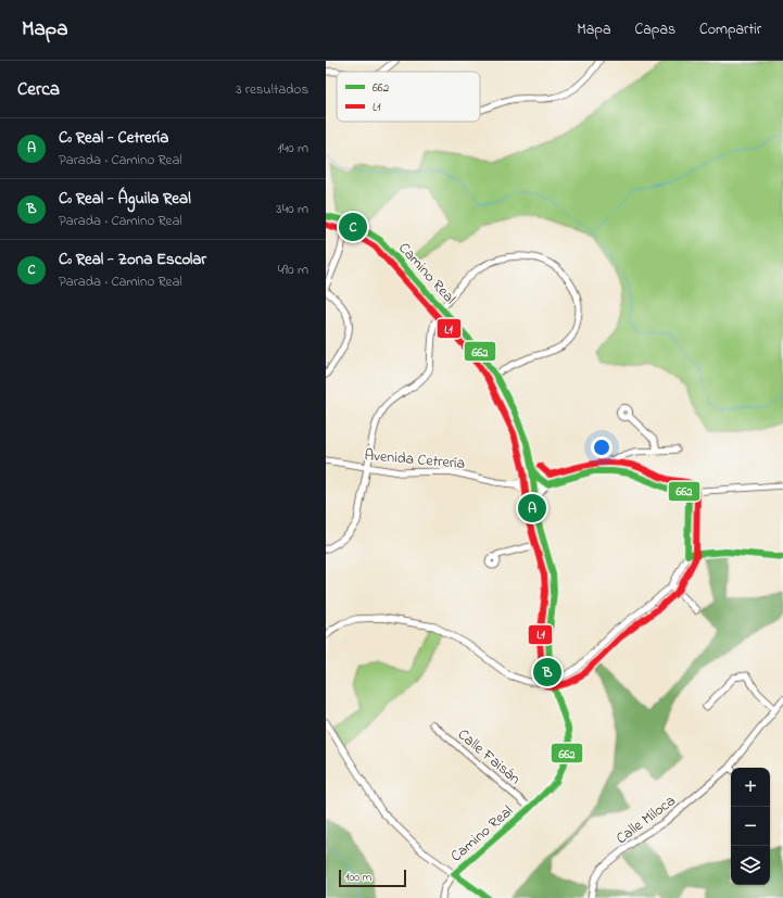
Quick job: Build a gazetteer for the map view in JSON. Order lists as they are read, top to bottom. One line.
{"streets":{"street":["Camino Real","Avenida Cetrería","Calle Faisán","Calle Miloca"]},"crossings":[["Camino Real","Avenida Cetrería"],["Camino Real","Calle Faisán"]],"lines":["transit line 662","transit line L1"],"legend":["662","L1"],"scale_bar":"100 m","page":{"header":"Mapa","nav":["Mapa","Capas","Compartir"],"heading":["Cerca","3 resultados"],"list":[{"mark":"A","name":"Cº Real - Cetrería","note":"Parada · Camino Real","value":"140 m"},{"mark":"B","name":"Cº Real - Águila Real","note":"Parada · Camino Real","value":"340 m"},{"mark":"C","name":"Cº Real - Zona Escolar","note":"Parada · Camino Real","value":"490 m"}],"pins":["C","A","B"],"map_buttons":["+","−"],"scale":"100 m"}}
